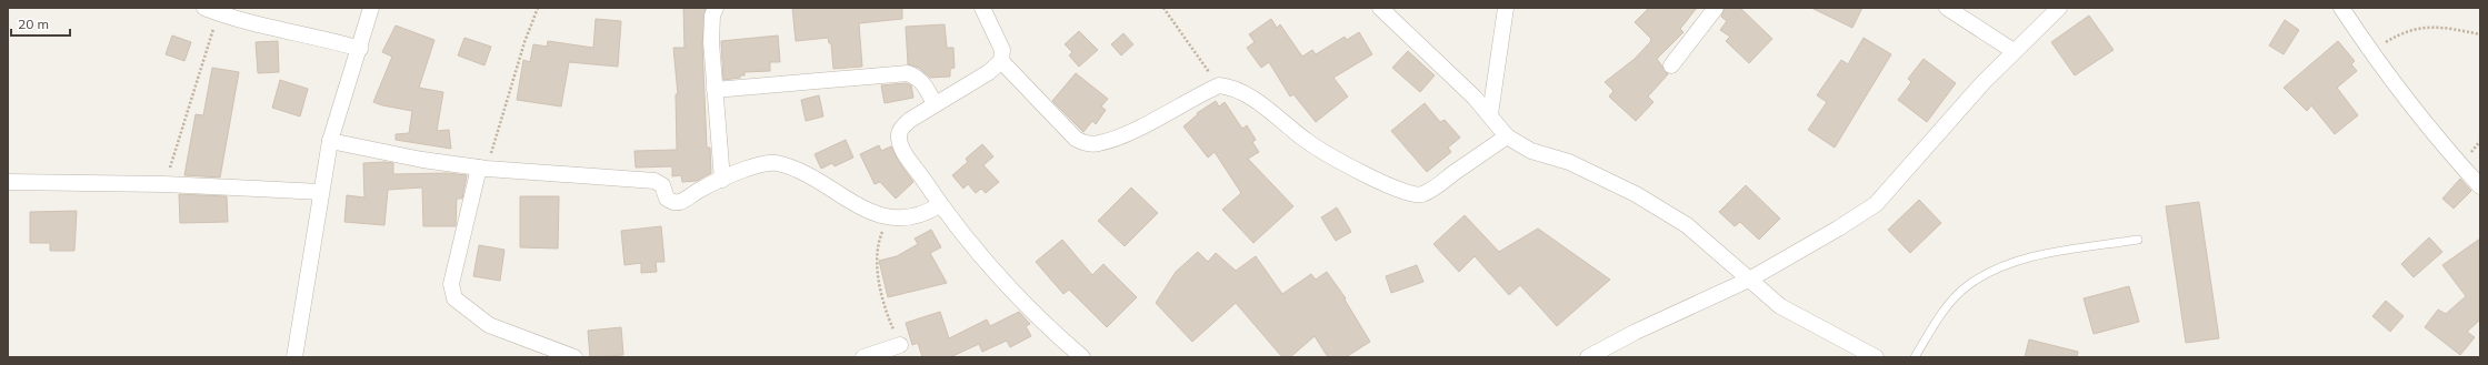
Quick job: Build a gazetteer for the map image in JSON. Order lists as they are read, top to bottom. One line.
{"scale_bar":"20 m"}
